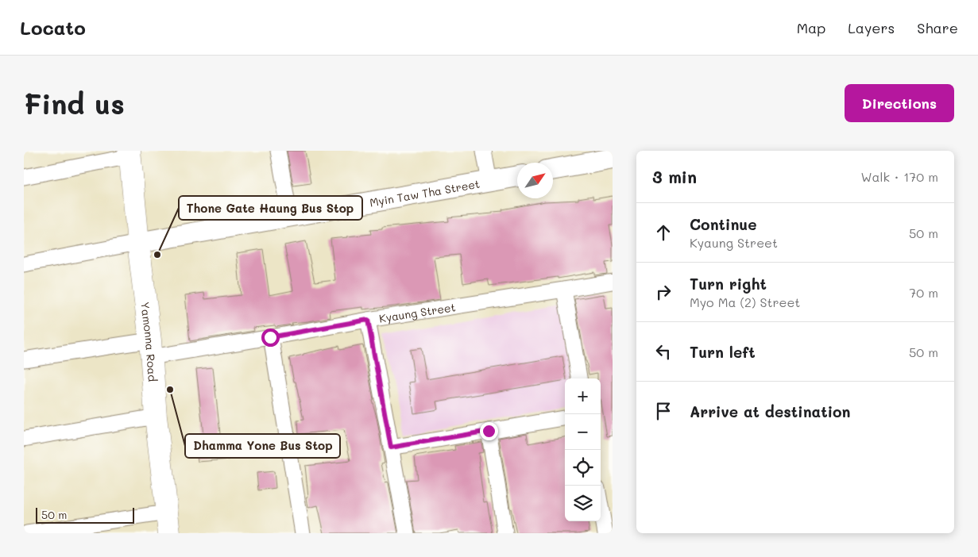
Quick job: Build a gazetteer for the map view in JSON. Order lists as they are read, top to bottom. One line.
{"streets":{"main road":["Myin Taw Tha Street","Yamonna Road"],"street":["Kyaung Street"]},"crossings":[["Myin Taw Tha Street","Yamonna Road"],["Kyaung Street","Yamonna Road"]],"places":["Thone Gate Haung Bus Stop","Dhamma Yone Bus Stop"],"scale_bar":"50 m","north":"top right","page":{"header":"Locato","nav":["Map","Layers","Share"],"buttons":"Directions","title":"Find us","heading":["3 min","Walk · 170 m"],"list":[["Continue","Kyaung Street","50 m"],["Turn right","Myo Ma (2) Street","70 m"],["Turn left","50 m"],"Arrive at destination"],"map_buttons":["+","−"],"scale":"50 m"}}
